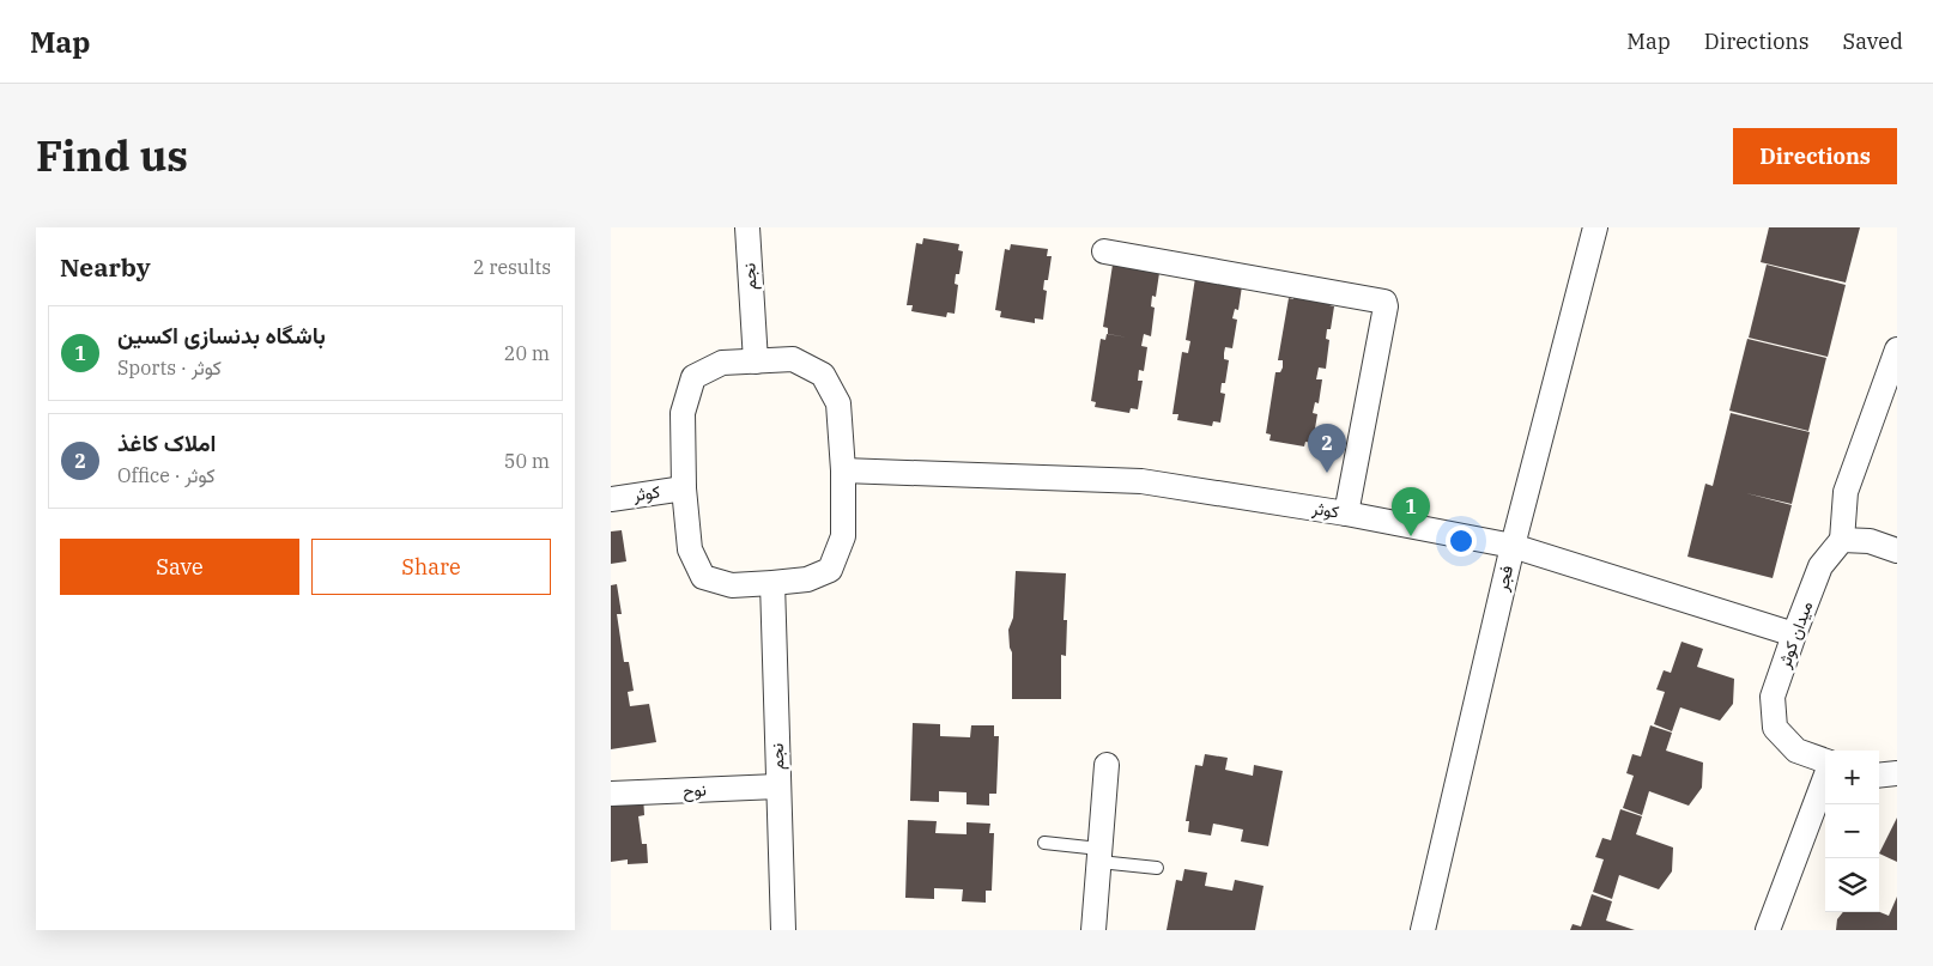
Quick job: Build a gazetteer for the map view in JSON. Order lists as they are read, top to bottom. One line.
{"streets":{"street":["نجم","کوثر","فجر","میدان کوثر","نوح"]},"crossings":[["نجم","کوثر"],["نجم","نوح"],["کوثر","فجر"],["کوثر","میدان کوثر"]],"page":{"header":"Map","nav":["Map","Directions","Saved"],"title":"Find us","buttons":["Directions",["Save","Share"]],"heading":["Nearby","2 results"],"list":[{"mark":"1","name":"باشگاه بدنسازی اکسین","note":"Sports · کوثر","value":"20 m"},{"mark":"2","name":"املاک کاغذ","note":"Office · کوثر","value":"50 m"}],"pins":["2","1"],"map_buttons":["+","−"]}}
